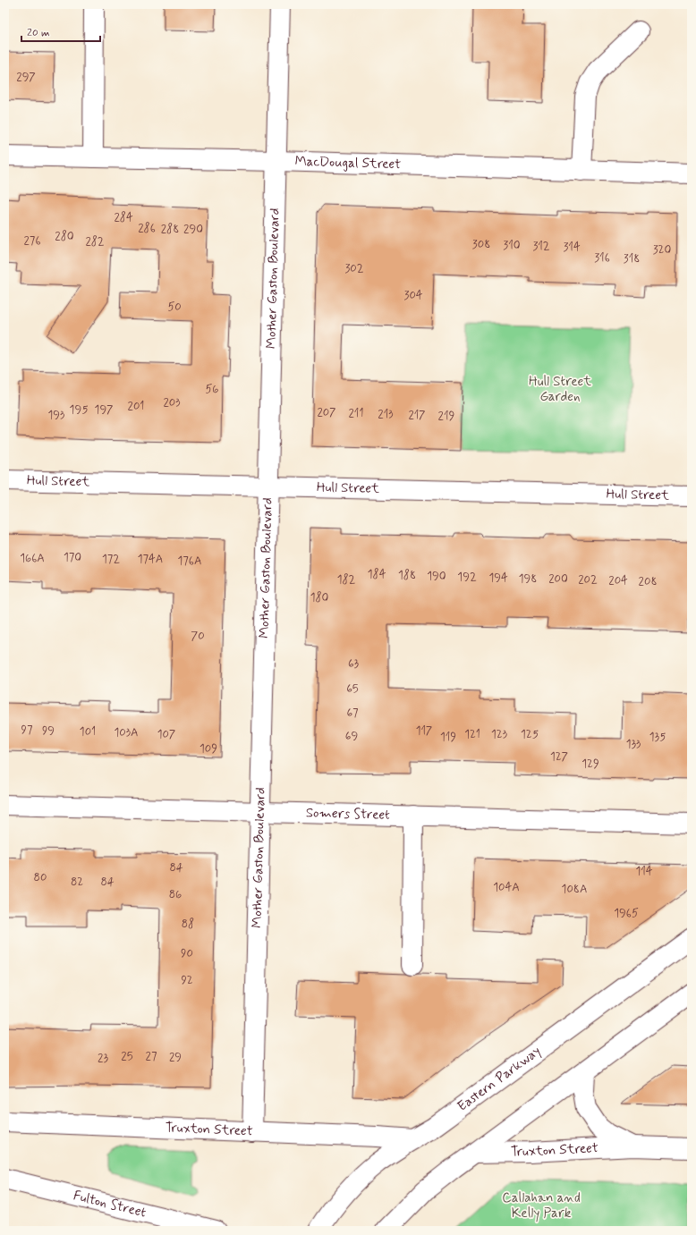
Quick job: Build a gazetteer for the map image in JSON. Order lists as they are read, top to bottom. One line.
{"streets":{"street":["MacDougal Street","Mother Gaston Boulevard","Hull Street","Somers Street","Eastern Parkway","Truxton Street","Fulton Street"]},"crossings":[["MacDougal Street","Mother Gaston Boulevard"],["Mother Gaston Boulevard","Hull Street"],["Mother Gaston Boulevard","Somers Street"],["Mother Gaston Boulevard","Truxton Street"],["Eastern Parkway","Truxton Street"]],"parks":["Hull Street Garden","Callahan and Kelly Park"],"house_numbers":["297","284","286","288","290","280","276","282","308","310","312","314","320","316","318","302","304","50","56","203","201","195","197","207","211","213","193","217","219","170","166A","172","174A","176A","184","188","190","192","194","198","200","182","202","204","208","180","70","63","65","67","97","99","117","101","103A","107","121","123","125","69","119","135","133","109","127","129","84","114","80","82","84","104A","108A","86","1965","88","90","92","25","27","29","23"],"scale_bar":"20 m"}
